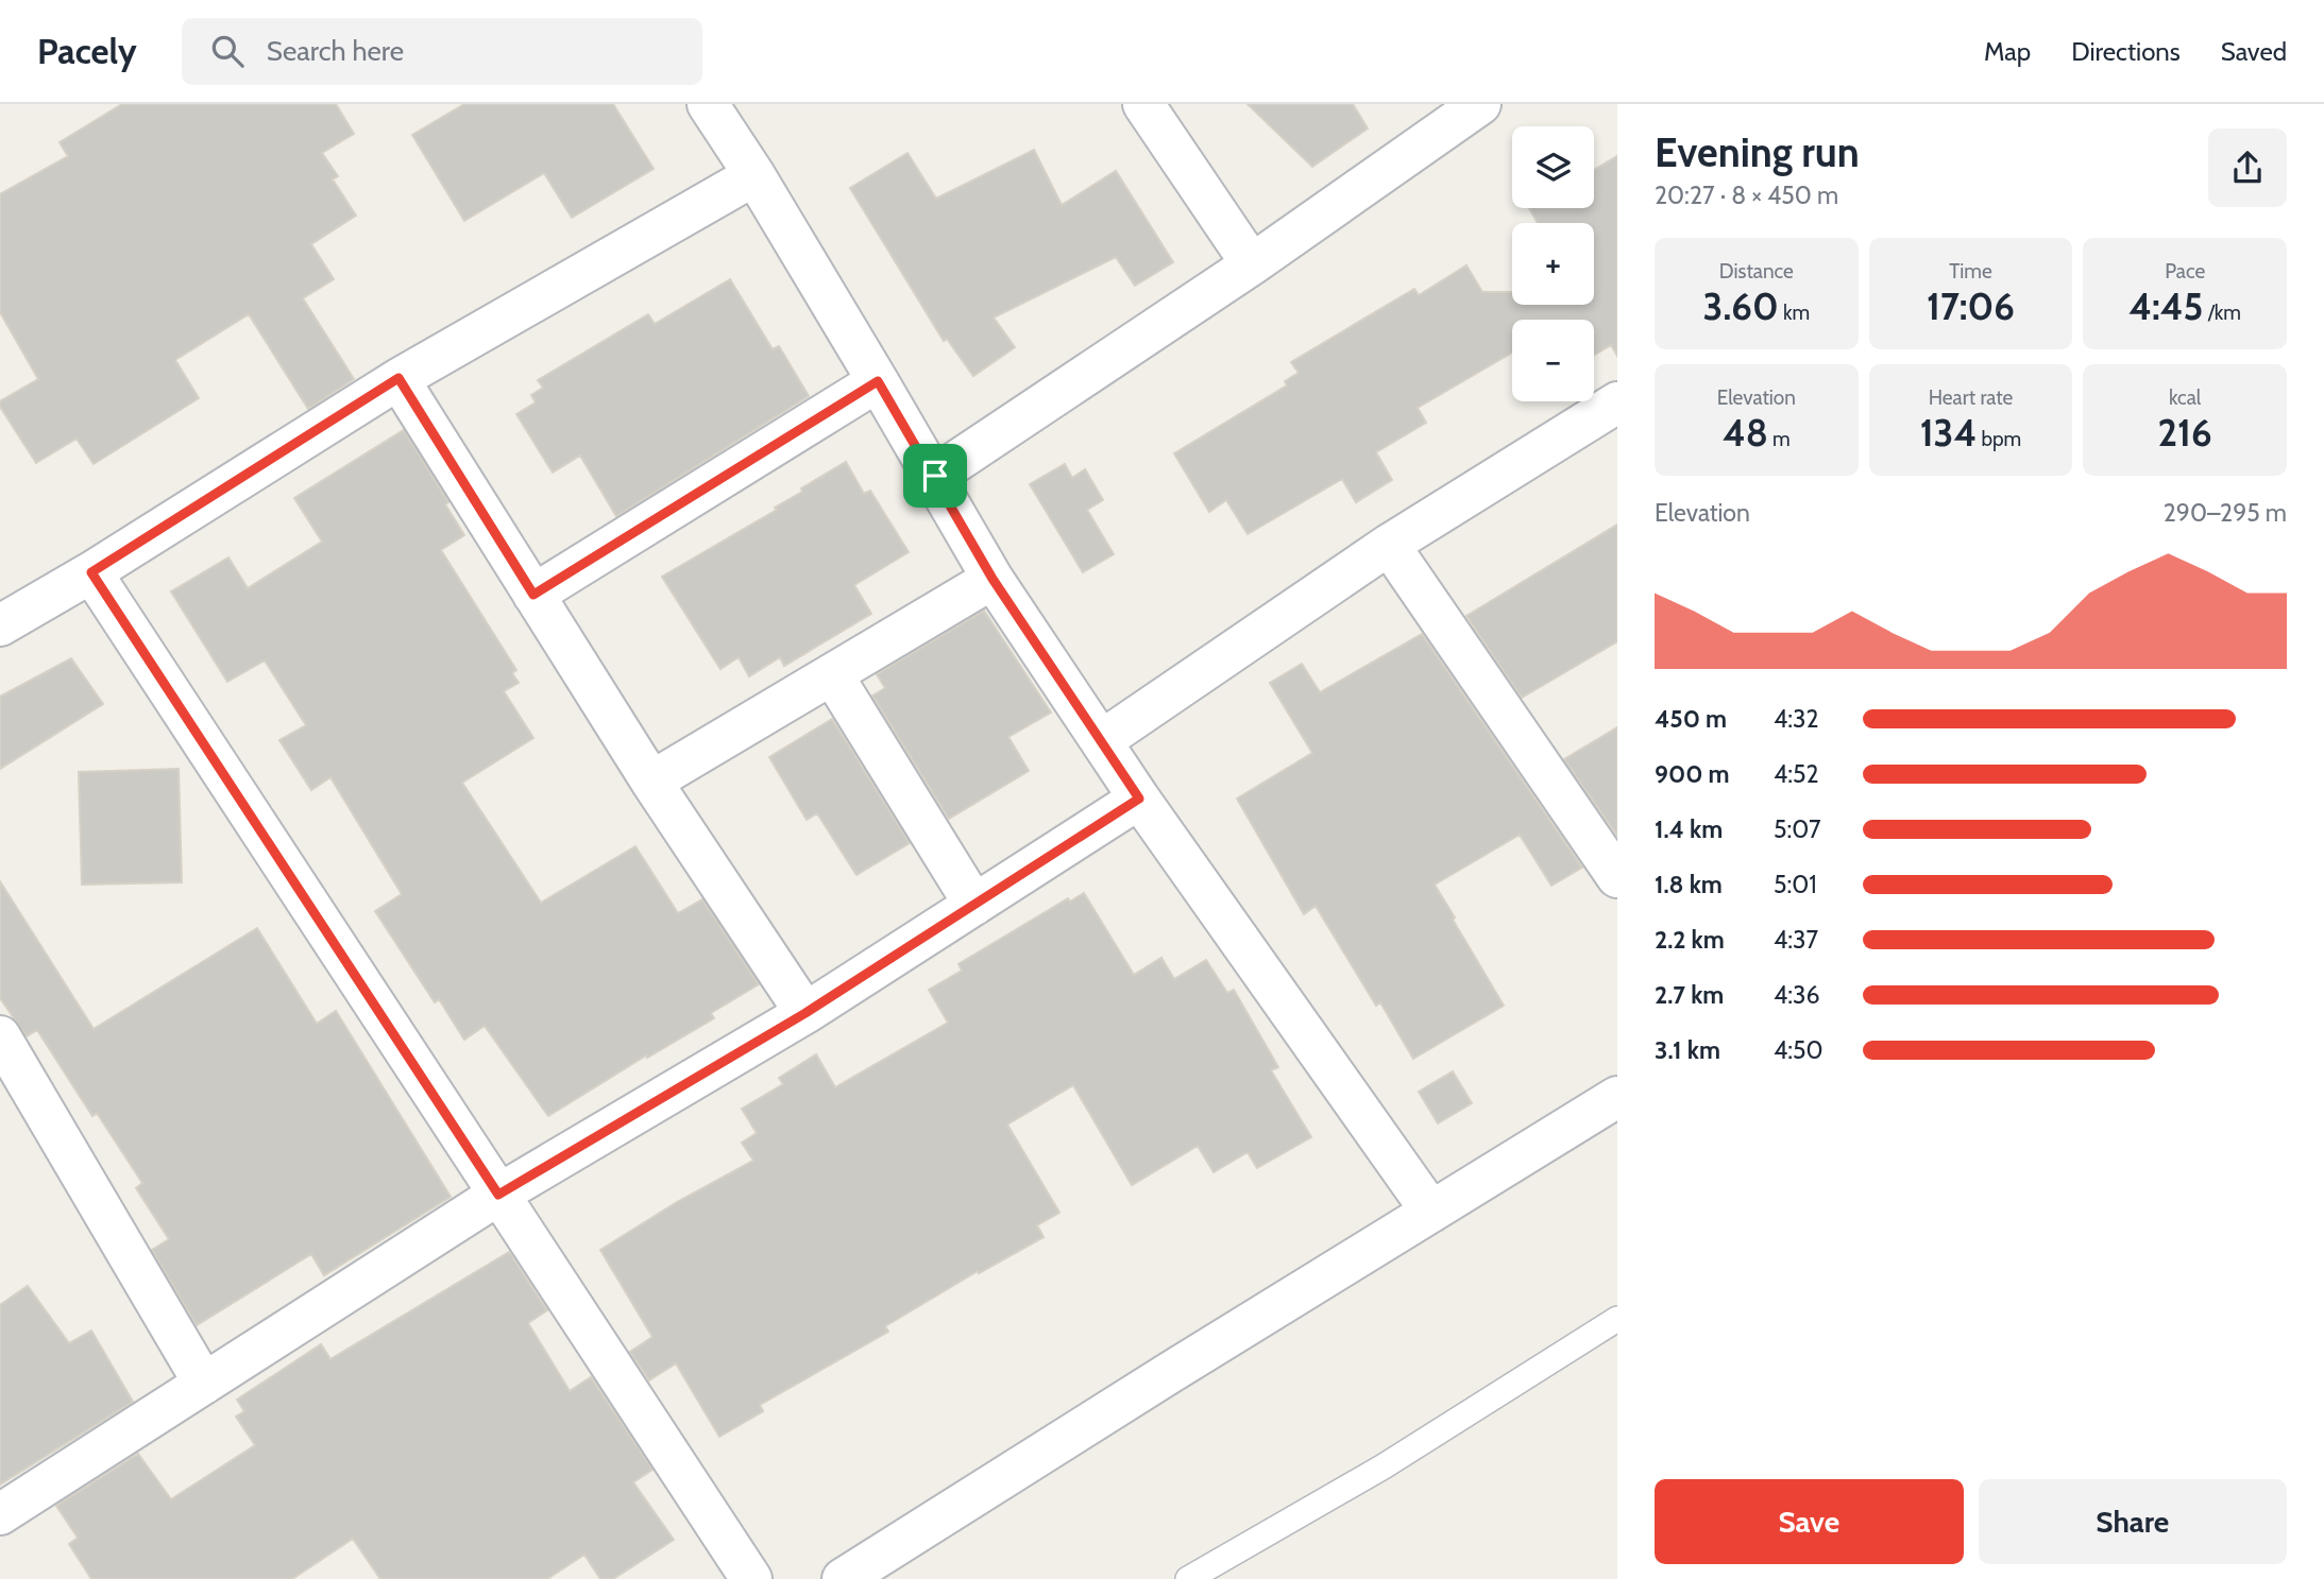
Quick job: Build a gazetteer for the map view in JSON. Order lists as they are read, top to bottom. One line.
{"page":{"header":"Pacely","search":"Search here","nav":["Map","Directions","Saved"],"heading":["Evening run","20:27 · 8 × 450 m"],"map_buttons":["+","−"],"stats":[["Distance","3.60 km"],["Time","17:06"],["Pace","4:45 /km"],["Elevation","48 m"],["Heart rate","134 bpm"],["kcal","216"]],"chart":["Elevation","290–295 m"],"list":[{"name":"450 m","note":"4:32"},{"name":"900 m","note":"4:52"},{"name":"1.4 km","note":"5:07"},{"name":"1.8 km","note":"5:01"},{"name":"2.2 km","note":"4:37"},{"name":"2.7 km","note":"4:36"},{"name":"3.1 km","note":"4:50"}],"buttons":["Save","Share"]}}
